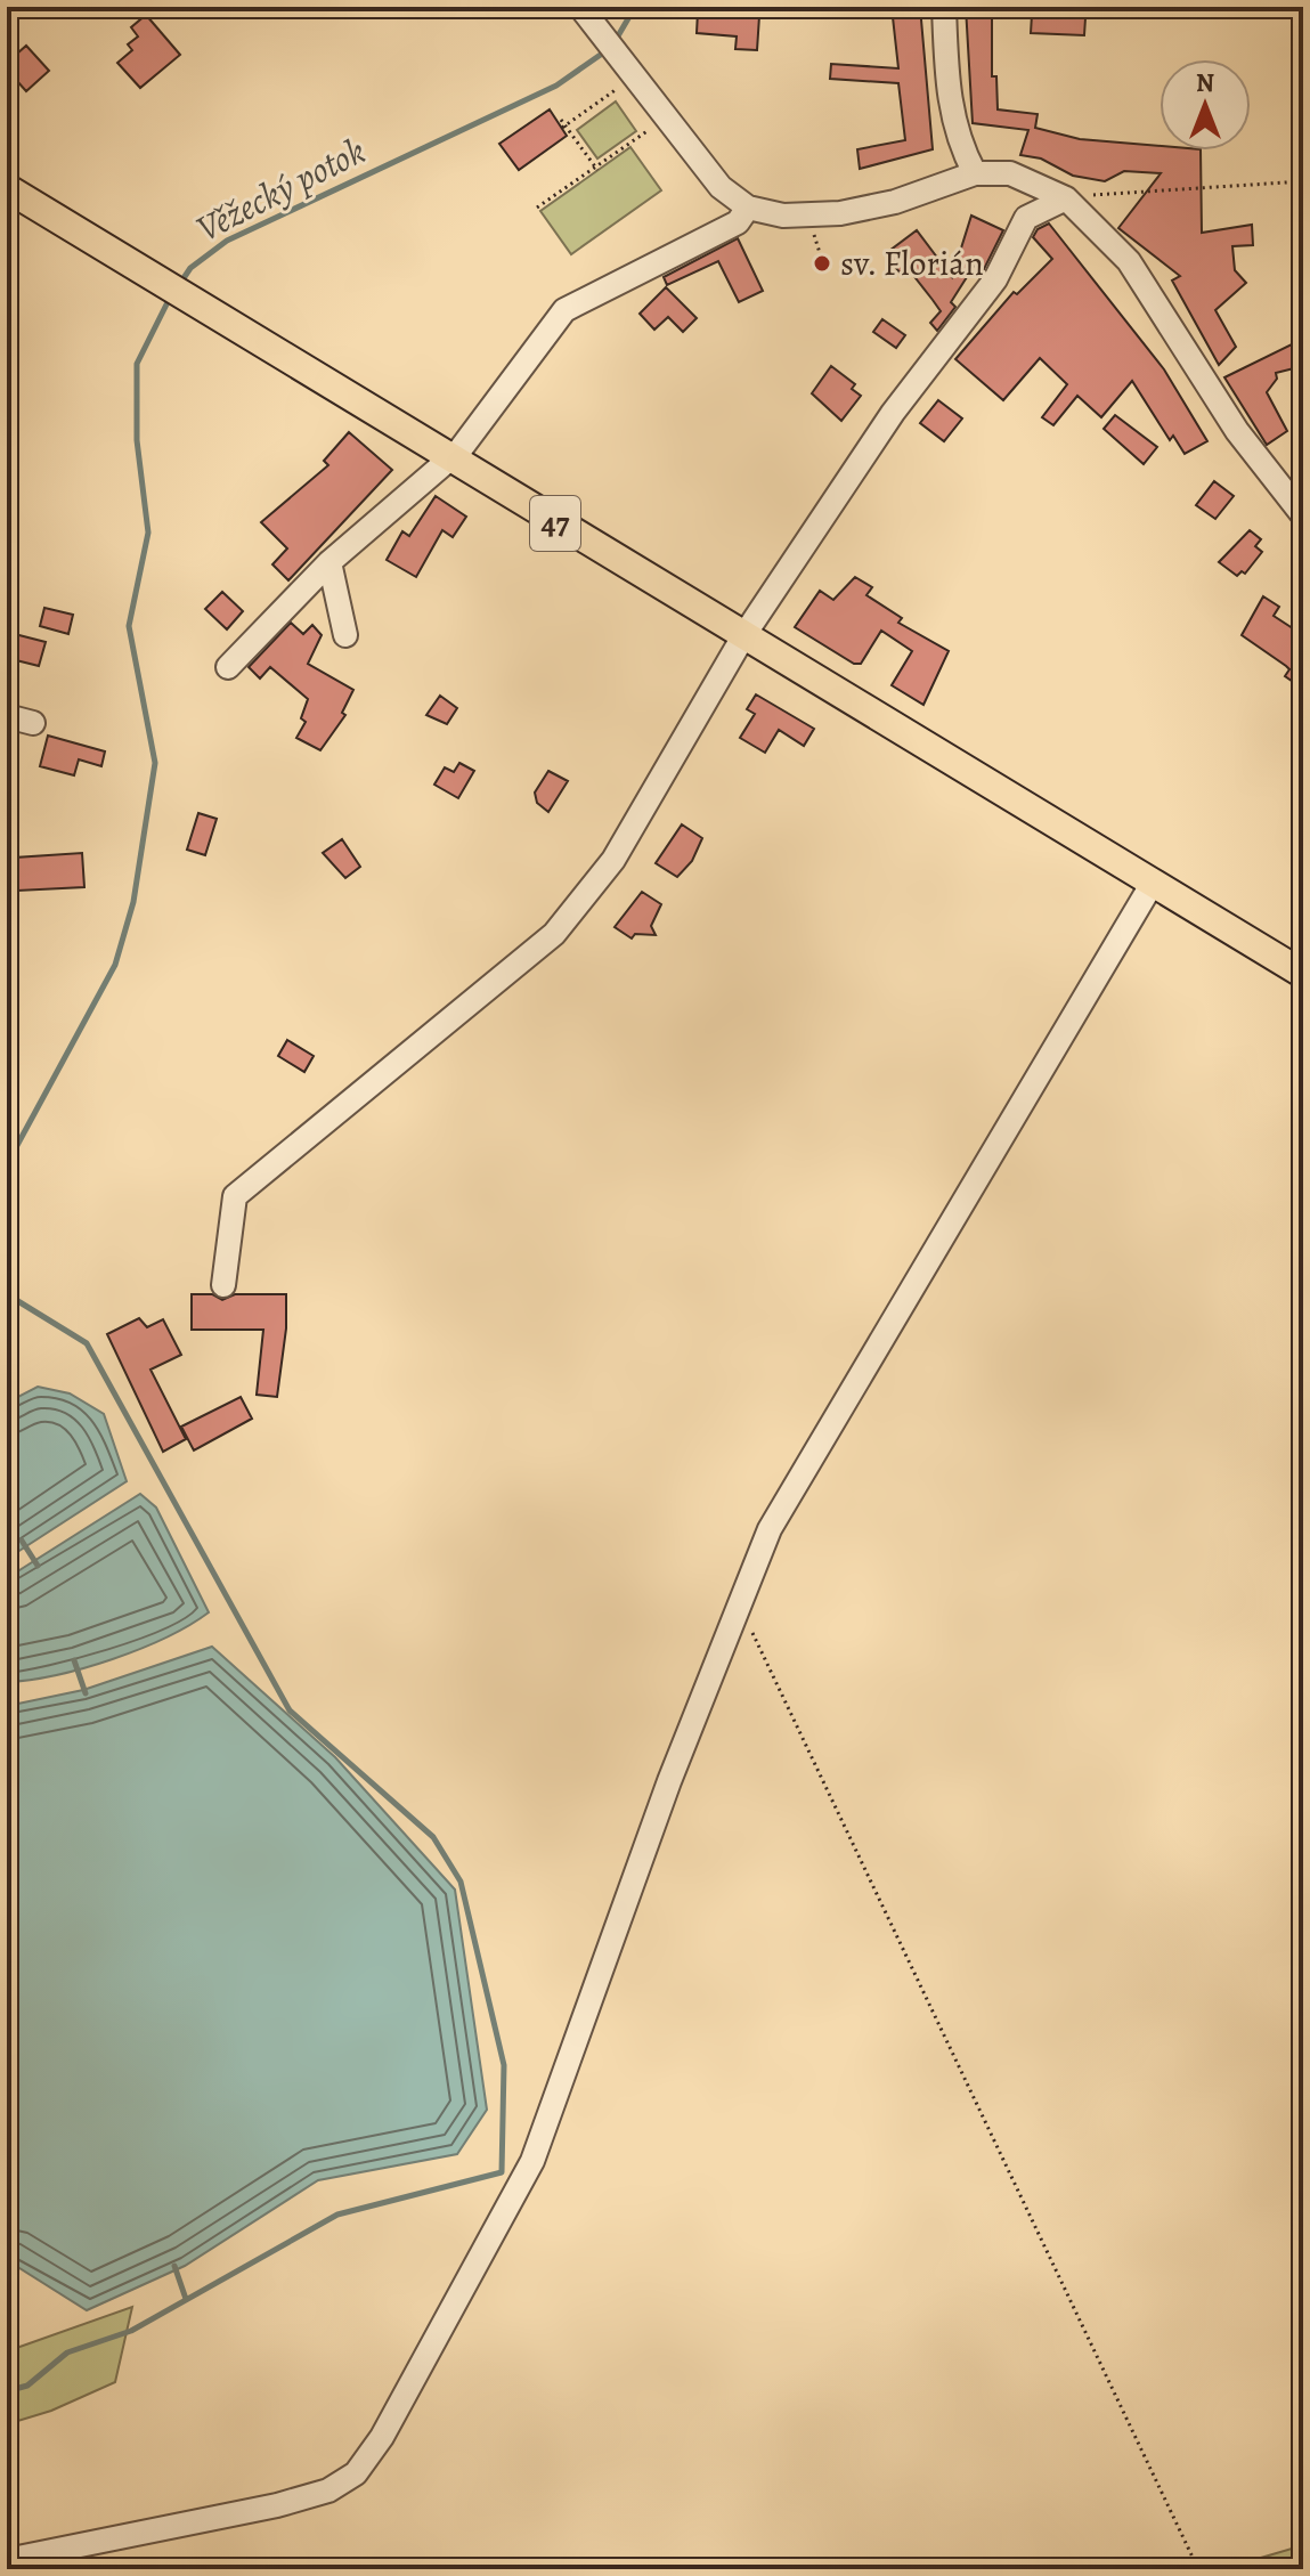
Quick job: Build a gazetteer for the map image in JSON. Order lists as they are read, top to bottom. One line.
{"streets":{"main road":["47"]},"water":["Věžecký potok"],"places":["sv. Florián"],"north":"top"}
